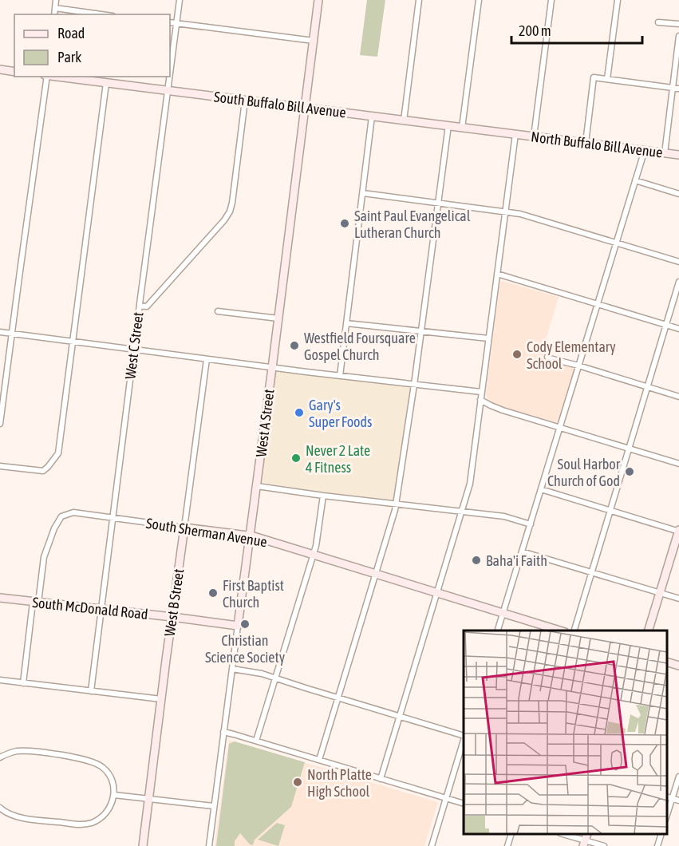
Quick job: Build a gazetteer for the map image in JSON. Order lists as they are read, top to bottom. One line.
{"streets":{"street":["South Buffalo Bill Avenue","North Buffalo Bill Avenue","West C Street","West A Street","South Sherman Avenue","West B Street","South McDonald Road"]},"crossings":[["South Buffalo Bill Avenue","North Buffalo Bill Avenue"],["South Buffalo Bill Avenue","West C Street"],["South Buffalo Bill Avenue","West A Street"],["West C Street","South Sherman Avenue"],["West C Street","South McDonald Road"],["West A Street","South Sherman Avenue"],["West A Street","South McDonald Road"],["South Sherman Avenue","West B Street"],["South Sherman Avenue","South McDonald Road"],["West B Street","South McDonald Road"]],"places":["Saint Paul Evangelical Lutheran Church","Westfield Foursquare Gospel Church","Cody Elementary School","Gary's Super Foods","Never 2 Late 4 Fitness","Soul Harbor Church of God","Baha'i Faith","First Baptist Church","Christian Science Society","North Platte High School"],"legend":["Road","Park"],"scale_bar":"200 m"}
